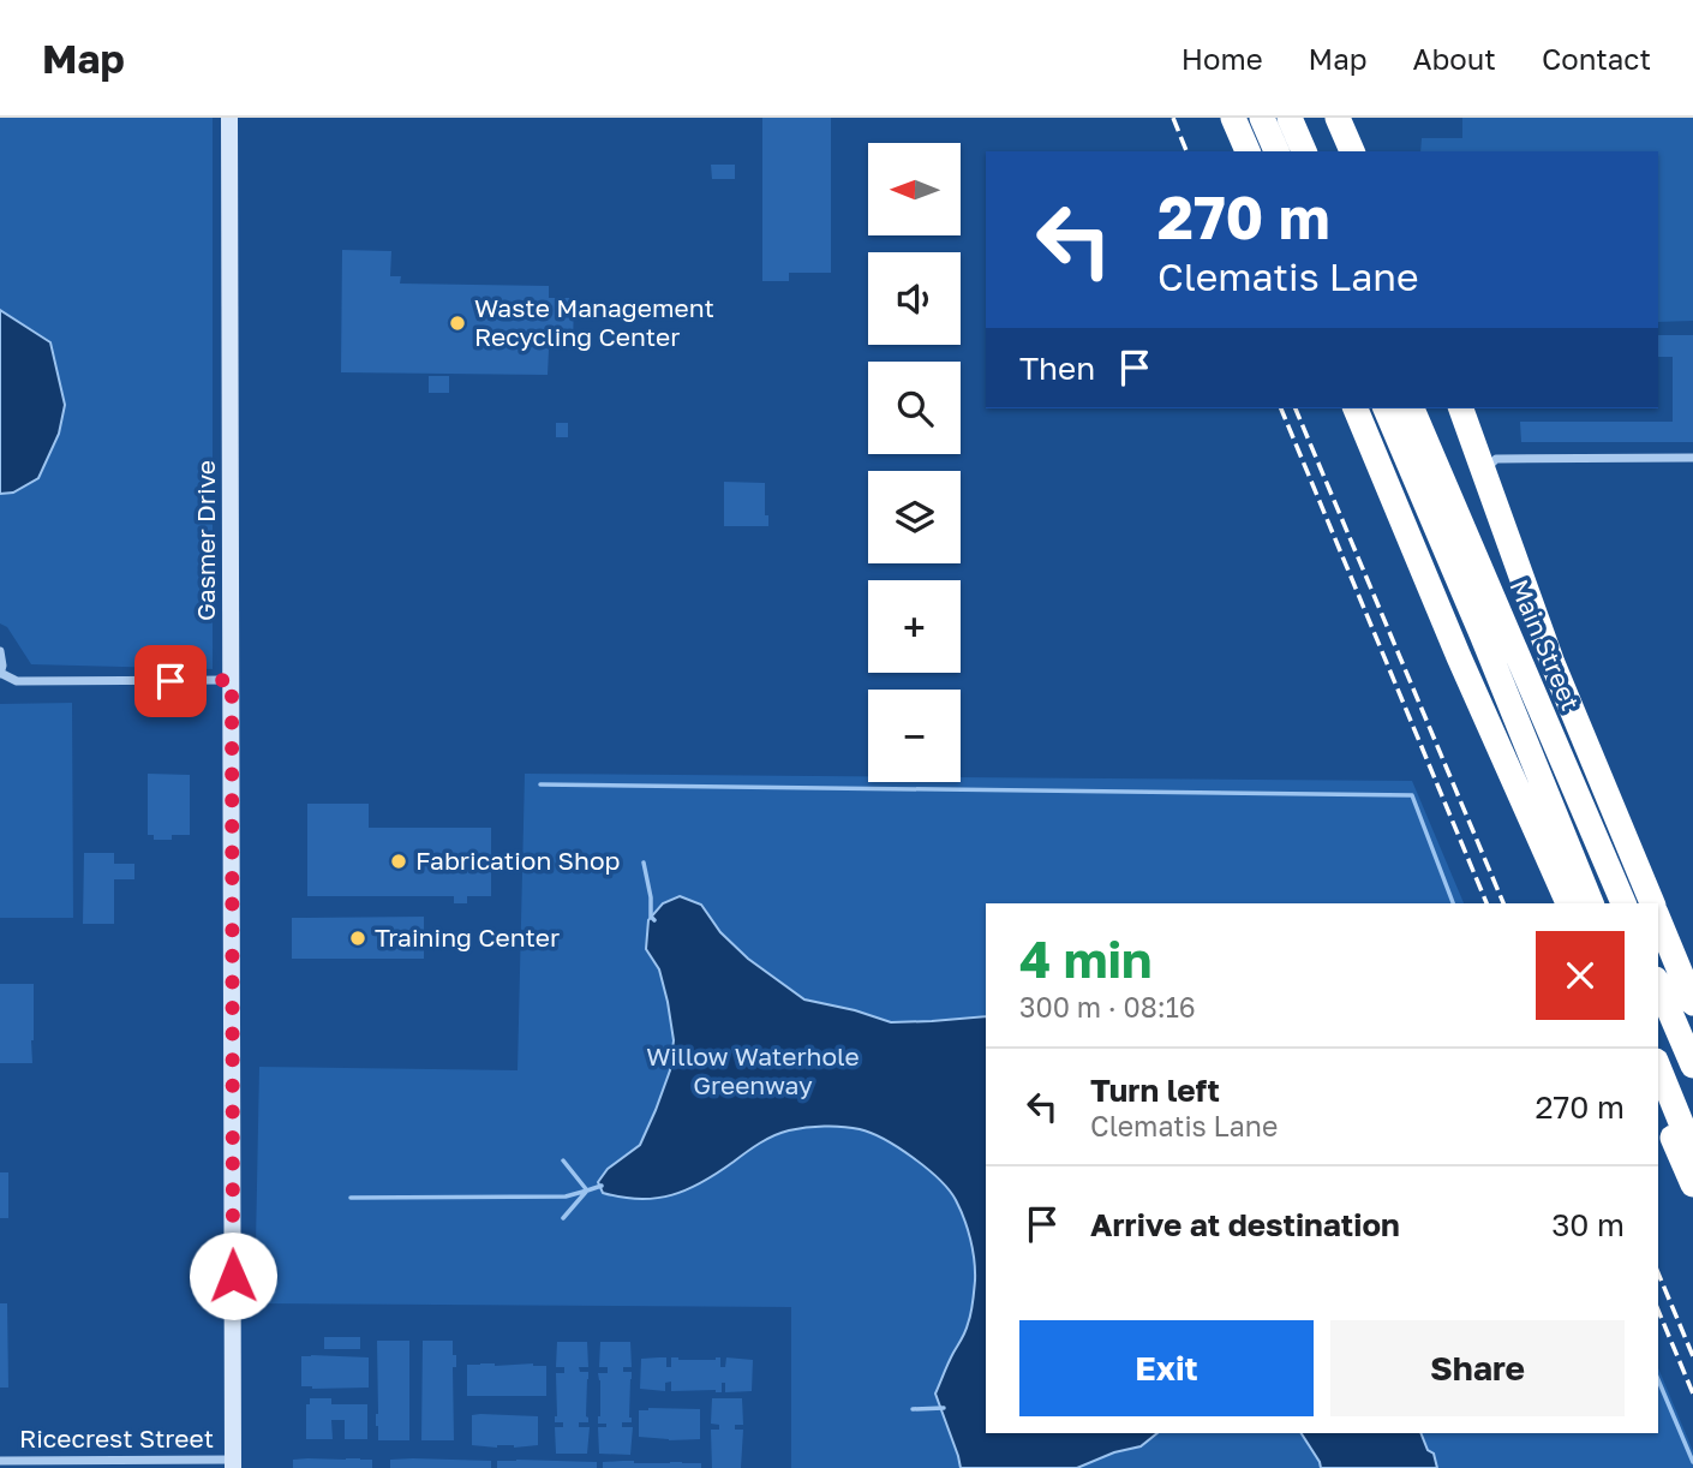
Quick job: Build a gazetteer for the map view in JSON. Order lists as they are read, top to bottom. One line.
{"streets":{"highway":["Main Street"],"street":["Gasmer Drive","Ricecrest Street"]},"crossings":[["Gasmer Drive","Ricecrest Street"]],"parks":["Willow Waterhole Greenway"],"places":["Waste Management Recycling Center","Fabrication Shop","Training Center"],"north":"left","page":{"header":"Map","nav":["Home","Map","About","Contact"],"map_buttons":["+","−"],"turn":["270 m","Clematis Lane"],"then":"Then","heading":["4 min","300 m · 08:16"],"list":[{"name":"Turn left","note":"Clematis Lane","value":"270 m"},{"name":"Arrive at destination","value":"30 m"}],"buttons":["Exit","Share"]}}
